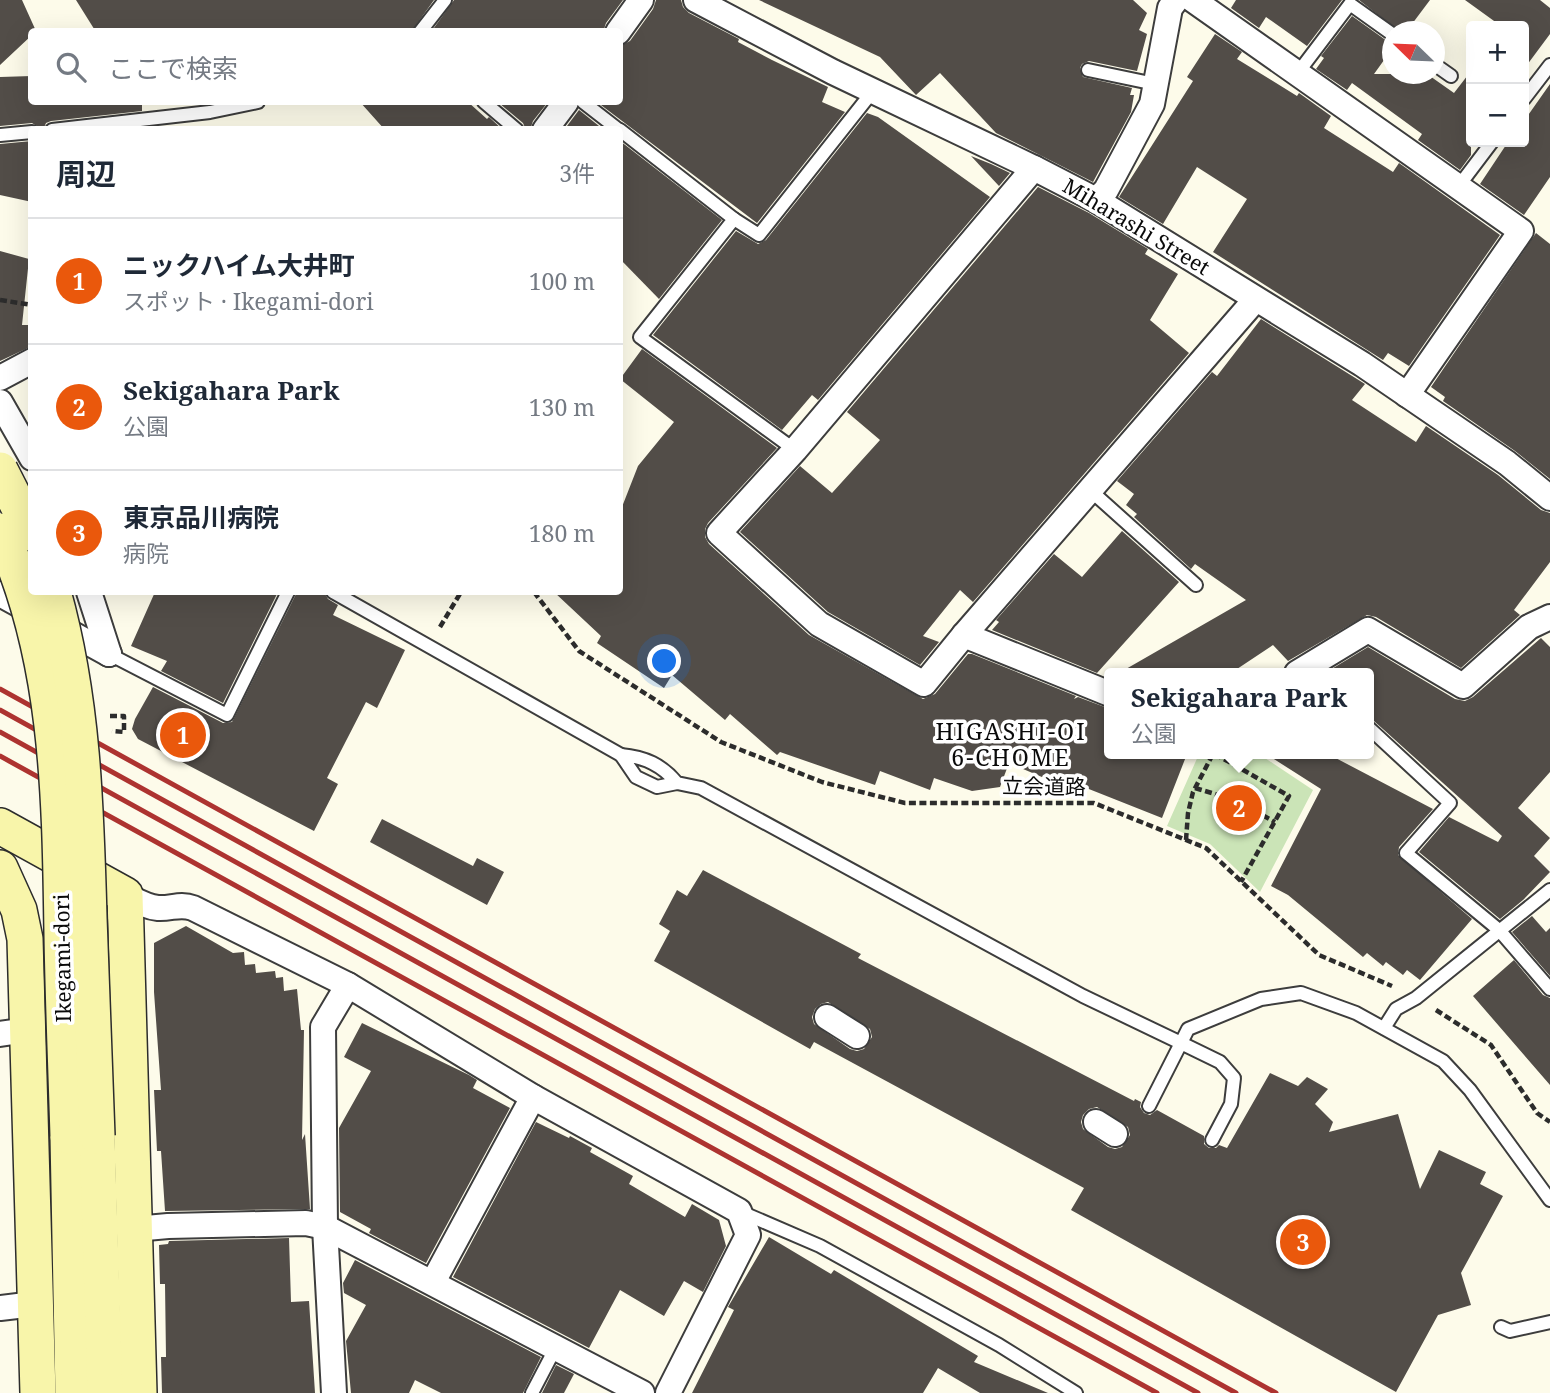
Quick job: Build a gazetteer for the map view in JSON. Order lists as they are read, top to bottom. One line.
{"streets":{"main road":["Ikegami-dori"],"street":["Miharashi Street"],"path":["立会道路"]},"districts":["HIGASHI-OI 6-CHOME"],"north":"top left","page":{"map_buttons":["+","−"],"search":"ここで検索","heading":["周辺","3件"],"list":[{"mark":"1","name":"ニックハイム大井町","note":"スポット · Ikegami-dori","value":"100 m"},{"mark":"2","name":"Sekigahara Park","note":"公園","value":"130 m"},{"mark":"3","name":"東京品川病院","note":"病院","value":"180 m"}],"popup":["Sekigahara Park","公園"],"pins":["1","2","3"]}}
